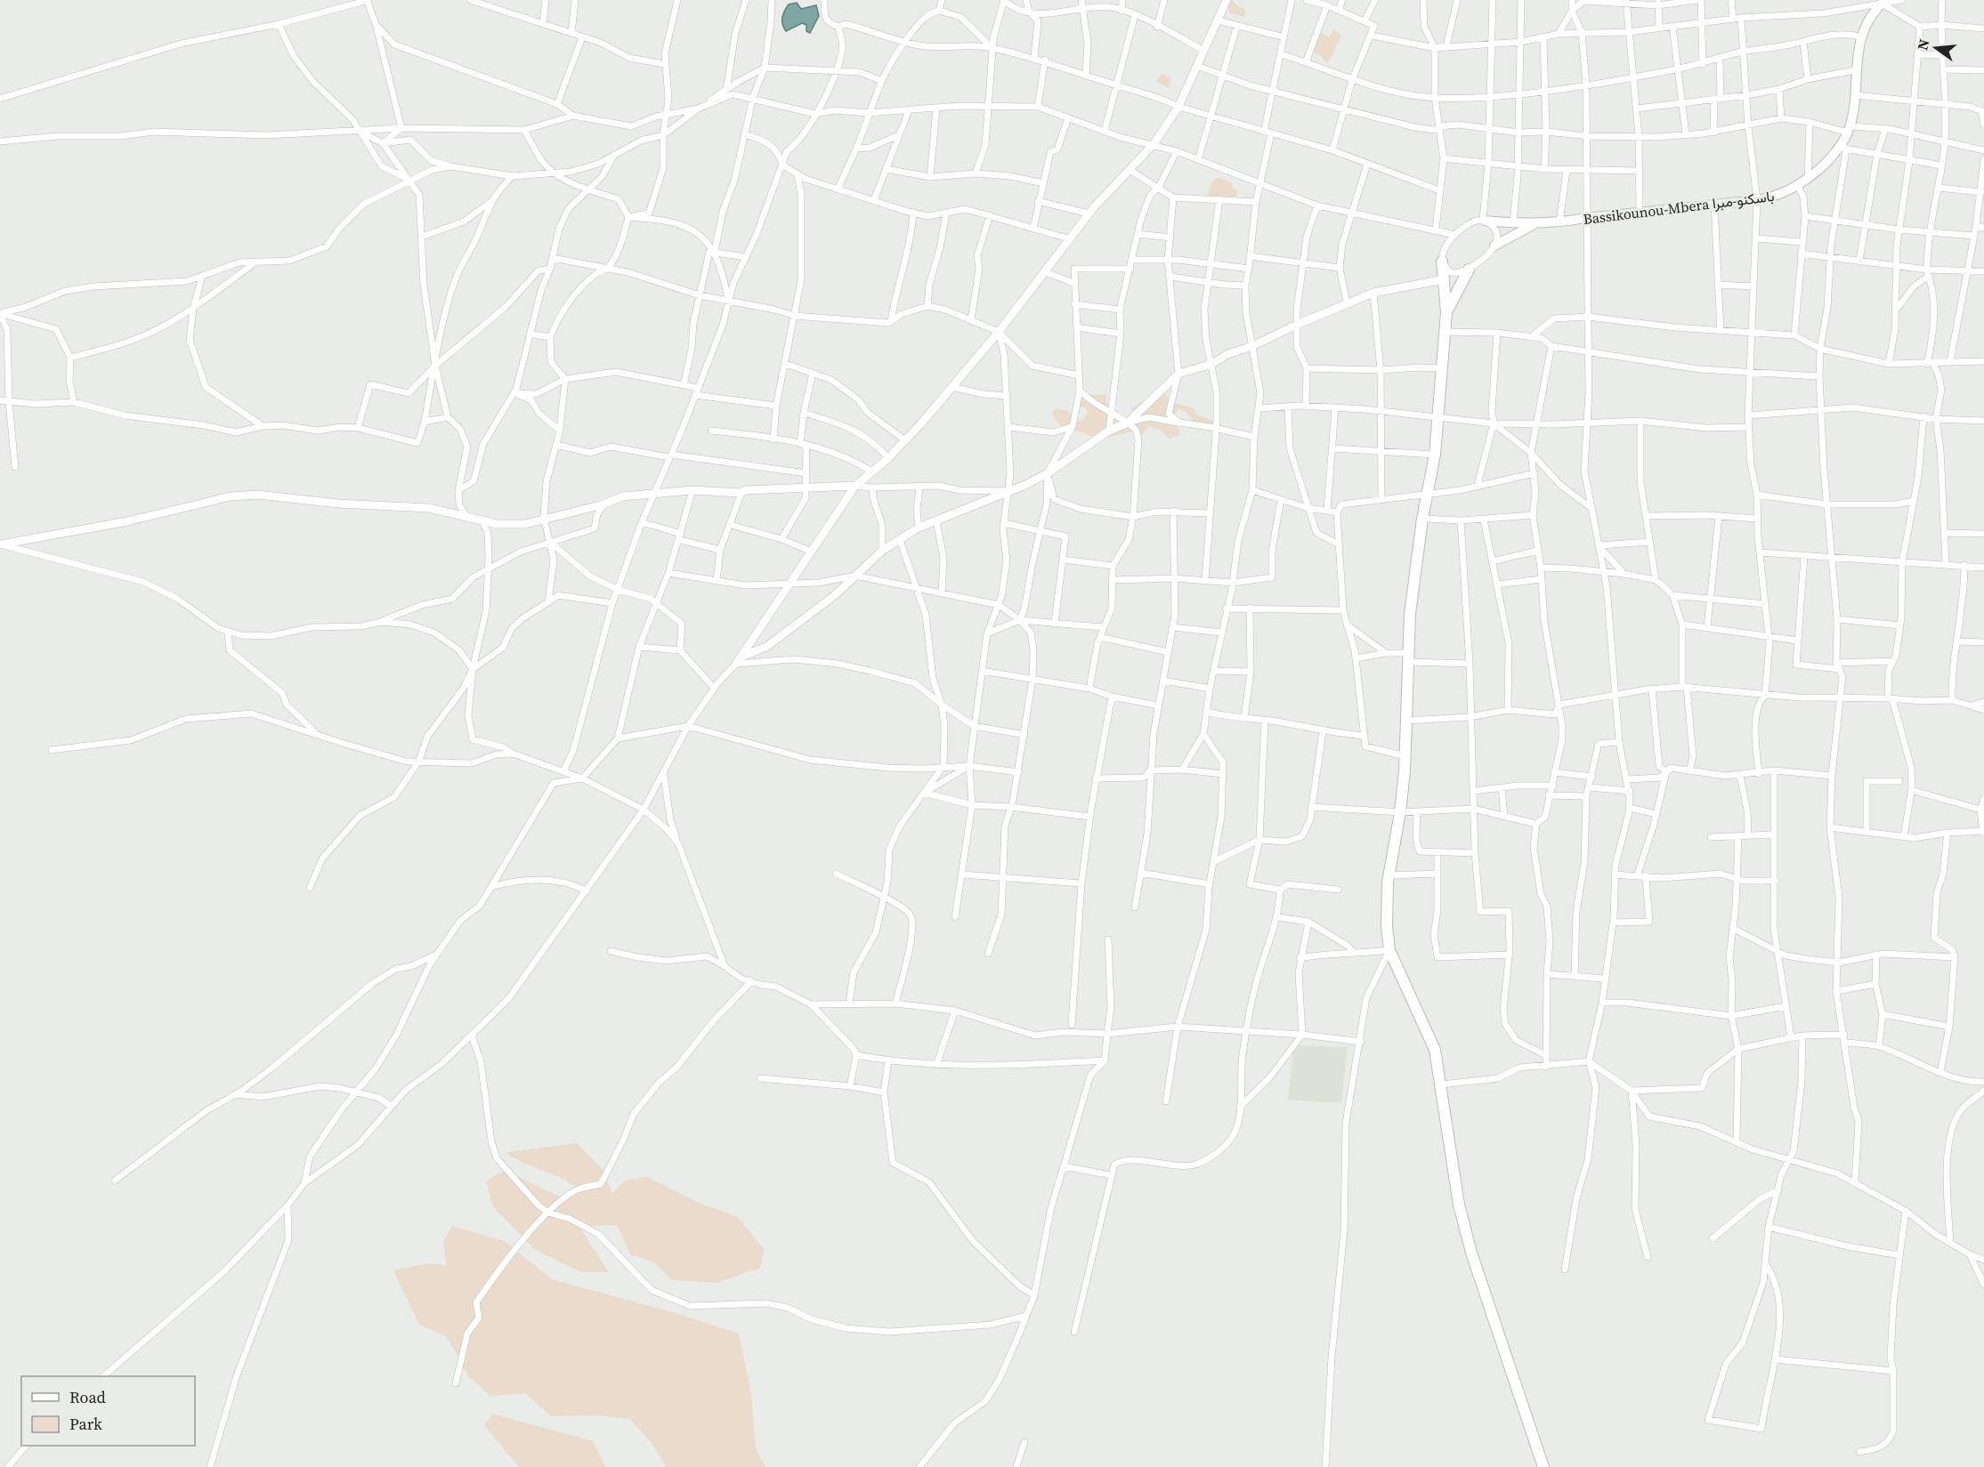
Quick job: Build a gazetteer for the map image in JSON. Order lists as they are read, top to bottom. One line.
{"streets":{"main road":["Bassikounou-Mbera باسكنو-مبرا"]},"legend":["Road","Park"],"north":"left"}
